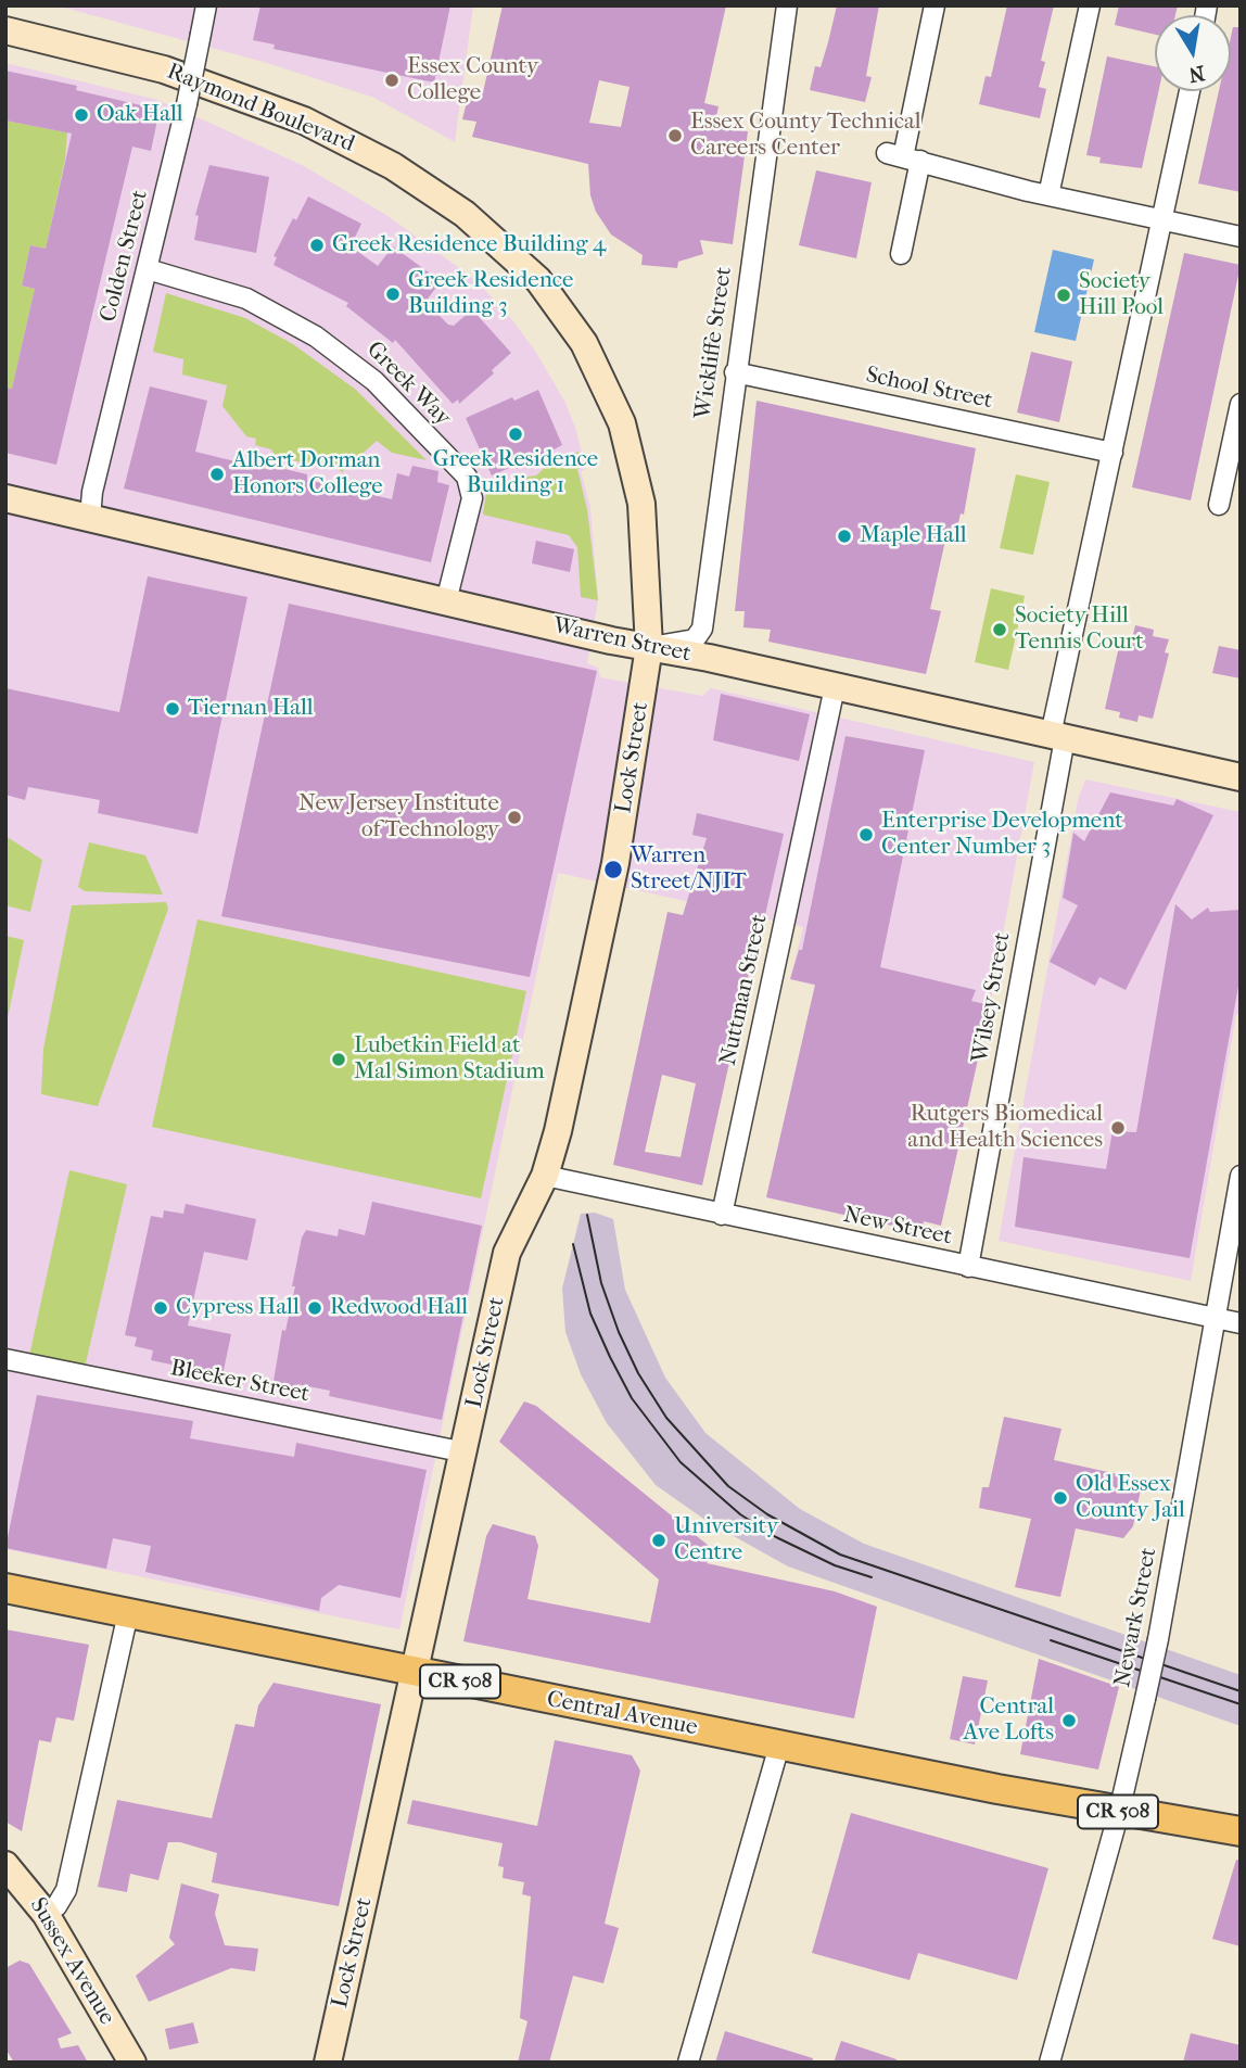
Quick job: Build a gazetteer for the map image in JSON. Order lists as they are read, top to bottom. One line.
{"streets":{"main road":["Raymond Boulevard","Warren Street","Lock Street","CR 508","Central Avenue","Sussex Avenue"],"street":["Colden Street","Wickliffe Street","Greek Way","School Street","Nuttman Street","Wilsey Street","New Street","Bleeker Street","Newark Street"]},"crossings":[["Raymond Boulevard","Wickliffe Street"],["Raymond Boulevard","Warren Street"],["Raymond Boulevard","Lock Street"],["Colden Street","Greek Way"],["Colden Street","Warren Street"],["Wickliffe Street","School Street"],["Wickliffe Street","Warren Street"],["Wickliffe Street","Lock Street"],["Greek Way","Warren Street"],["School Street","Wilsey Street"],["Warren Street","Lock Street"],["Warren Street","Nuttman Street"],["Warren Street","Wilsey Street"],["Lock Street","New Street"],["Lock Street","Bleeker Street"],["Lock Street","Central Avenue"],["Nuttman Street","New Street"],["Wilsey Street","New Street"],["New Street","Newark Street"],["Newark Street","Central Avenue"]],"places":["Essex County College","Oak Hall","Essex County Technical Careers Center","Greek Residence Building 4","Greek Residence Building 3","Society Hill Pool","Greek Residence Building 1","Albert Dorman Honors College","Maple Hall","Society Hill Tennis Court","Tiernan Hall","New Jersey Institute of Technology","Enterprise Development Center Number 3","Warren Street/NJIT","Lubetkin Field at Mal Simon Stadium","Rutgers Biomedical and Health Sciences","Cypress Hall","Redwood Hall","Old Essex County Jail","University Centre","Central Ave Lofts"],"north":"bottom"}
